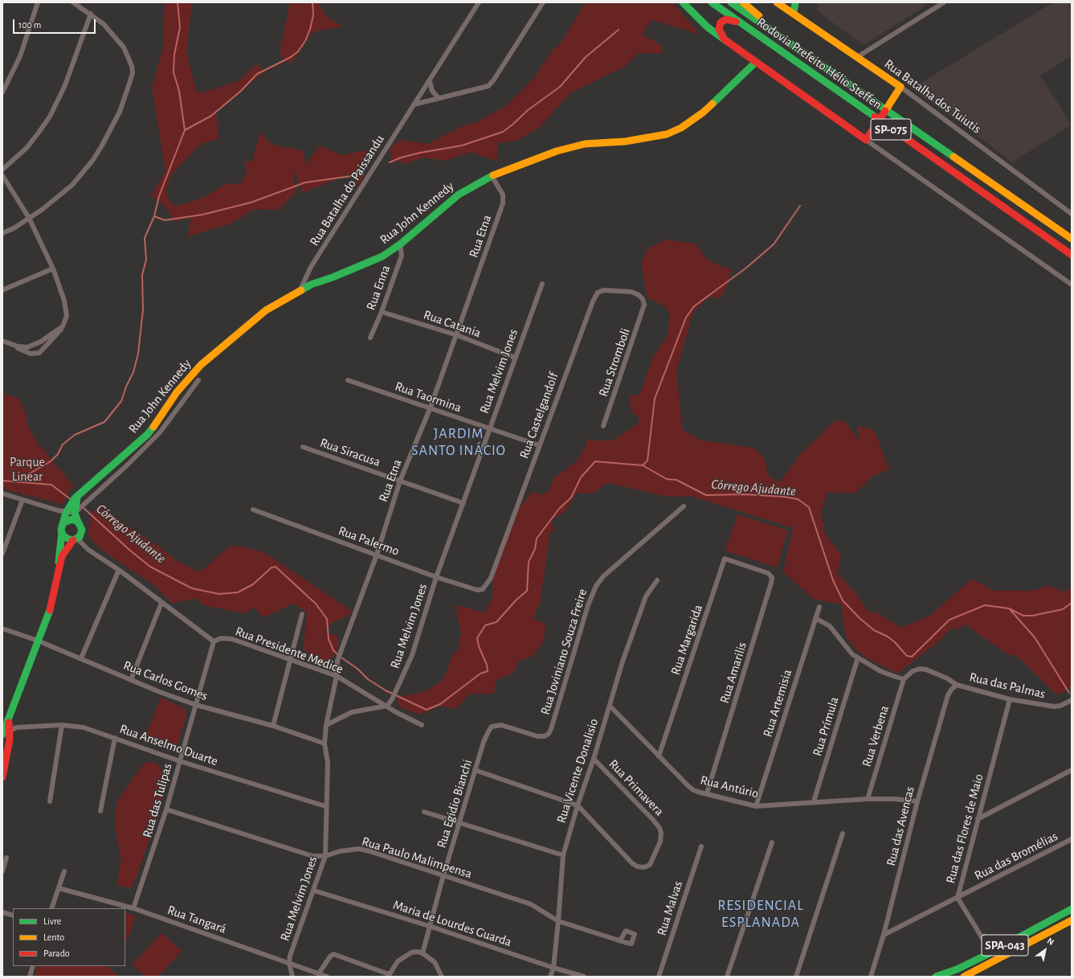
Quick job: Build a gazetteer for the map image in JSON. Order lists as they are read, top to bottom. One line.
{"streets":{"main road":["Rodovia Prefeito Hélio Steffen","Rua Batalha dos Tuiutis","SP-075","Rua John Kennedy","SPA-043"],"street":["Rua Batalha do Paissandu","Rua Etna","Rua Enna","Rua Catania","Rua Stromboli","Rua Melvim Jones","Rua Taormina","Rua Castelgandolf","Rua Siracusa","Rua Palermo","Rua Margarida","Rua Presidente Medice","Rua Joviniano Souza Freire","Rua Amarilis","Rua Carlos Gomes","Rua das Palmas","Rua Artemisia","Rua Prímula","Rua Verbena","Rua Anselmo Duarte","Rua Vicente Donalisio","Rua Antúrio","Rua Primavera","Rua das Tulipas","Rua Egidio Bianchi","Rua das Avencas","Rua das Flores de Maio","Rua das Bromélias","Rua Paulo Malimpensa","Rua Malvas","Rua Tangará","Maria de Lourdes Guarda"]},"crossings":[["Rua Batalha do Paissandu","Rua John Kennedy"],["Rua John Kennedy","Rua Etna"],["Rua John Kennedy","Rua Enna"],["Rua Etna","Rua Catania"],["Rua Etna","Rua Melvim Jones"],["Rua Etna","Rua Taormina"],["Rua Etna","Rua Siracusa"],["Rua Etna","Rua Palermo"],["Rua Etna","Rua Presidente Medice"],["Rua Enna","Rua Catania"],["Rua Catania","Rua Melvim Jones"],["Rua Stromboli","Rua Castelgandolf"],["Rua Melvim Jones","Rua Taormina"],["Rua Melvim Jones","Rua Siracusa"],["Rua Melvim Jones","Rua Palermo"],["Rua Melvim Jones","Rua Presidente Medice"],["Rua Melvim Jones","Rua Carlos Gomes"],["Rua Melvim Jones","Rua Anselmo Duarte"],["Rua Melvim Jones","Rua Paulo Malimpensa"],["Rua Melvim Jones","Rua Tangará"],["Rua Melvim Jones","Maria de Lourdes Guarda"],["Rua Taormina","Rua Castelgandolf"],["Rua Castelgandolf","Rua Palermo"],["Rua Margarida","Rua Amarilis"],["Rua Margarida","Rua Antúrio"],["Rua Presidente Medice","Rua das Tulipas"],["Rua Joviniano Souza Freire","Rua Egidio Bianchi"],["Rua Amarilis","Rua Antúrio"],["Rua Carlos Gomes","Rua das Tulipas"],["Rua das Palmas","Rua Verbena"],["Rua das Palmas","Rua das Avencas"],["Rua das Palmas","Rua das Flores de Maio"],["Rua Artemisia","Rua Antúrio"],["Rua Prímula","Rua Antúrio"],["Rua Verbena","Rua Antúrio"],["Rua Anselmo Duarte","Rua das Tulipas"],["Rua Vicente Donalisio","Rua Antúrio"],["Rua Vicente Donalisio","Rua Primavera"],["Rua Vicente Donalisio","Rua Paulo Malimpensa"],["Rua Vicente Donalisio","Maria de Lourdes Guarda"],["Rua Antúrio","Rua das Avencas"],["Rua das Tulipas","Rua Paulo Malimpensa"],["Rua das Tulipas","Rua Tangará"],["Rua Egidio Bianchi","Rua Paulo Malimpensa"],["Rua Egidio Bianchi","Maria de Lourdes Guarda"],["Rua das Avencas","Rua das Bromélias"],["Rua das Flores de Maio","Rua das Bromélias"],["Rua das Flores de Maio","SPA-043"]],"districts":["JARDIM SANTO INÁCIO","RESIDENCIAL ESPLANADA"],"water":["Córrego Ajudante"],"parks":["Parque Linear"],"legend":["Livre","Lento","Parado"],"scale_bar":"100 m","north":"top right"}
